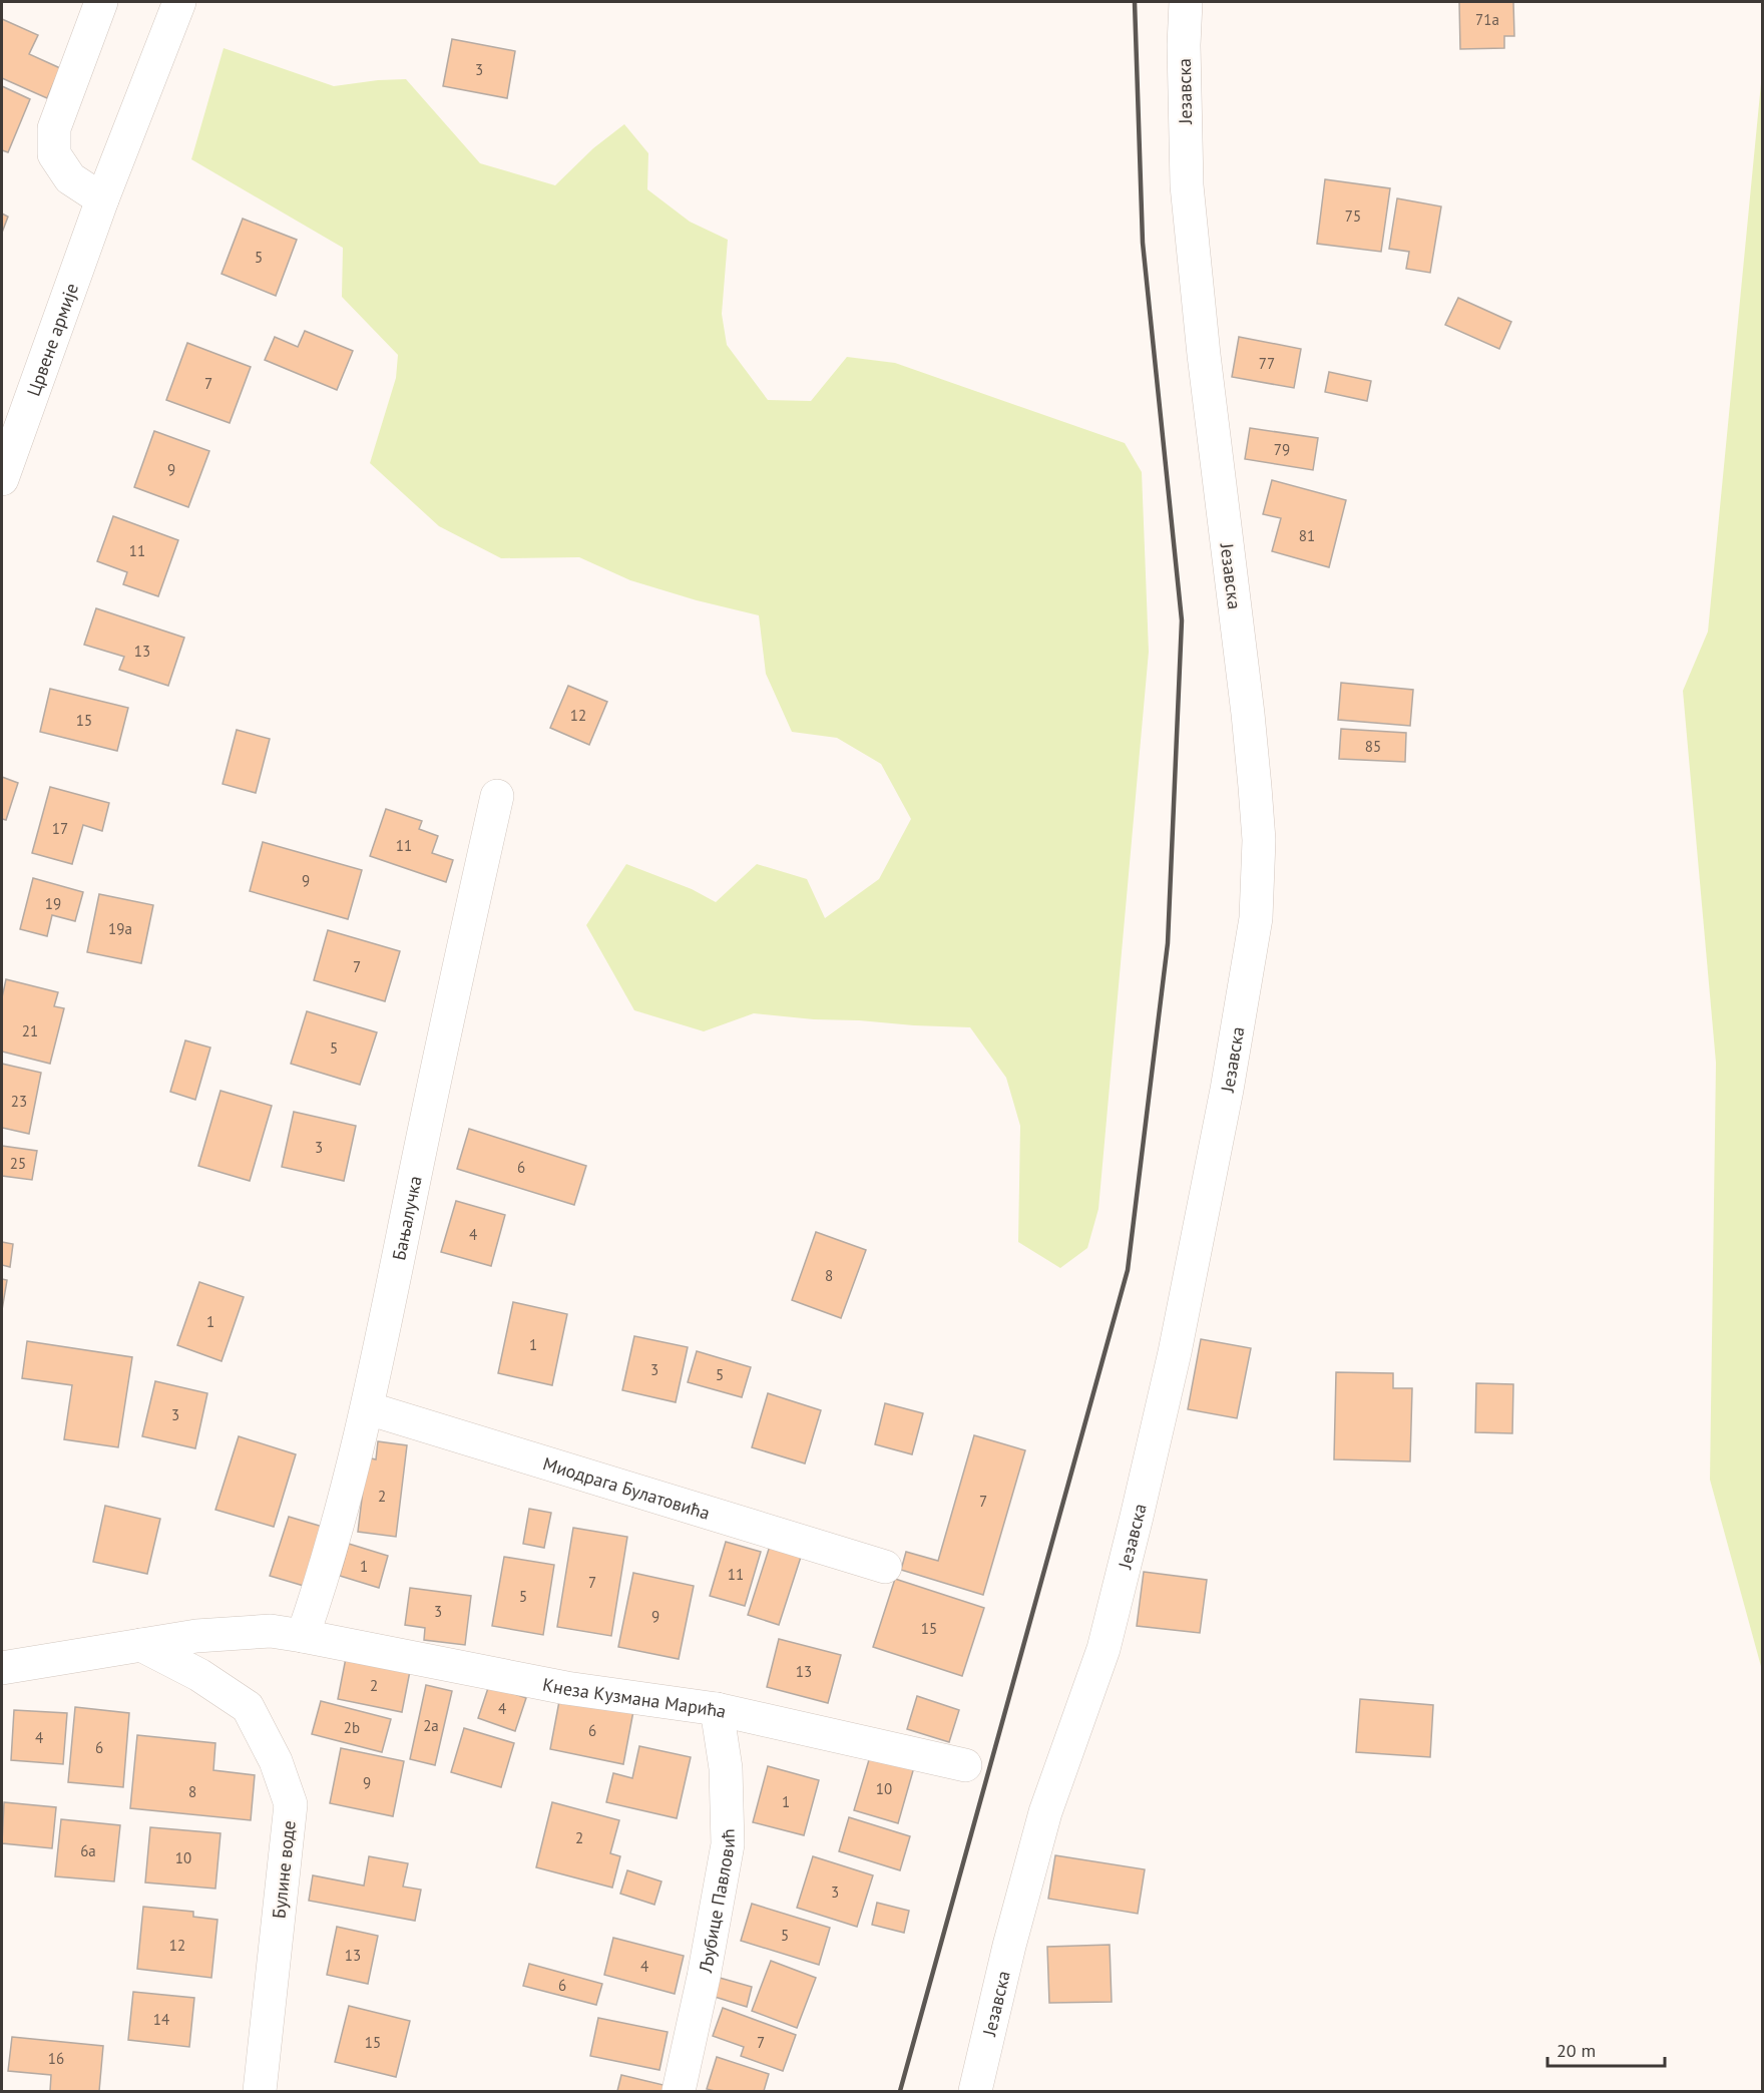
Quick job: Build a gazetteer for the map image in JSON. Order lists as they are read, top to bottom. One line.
{"streets":{"street":["Језавска","Црвене армије","Бањалучка","Миодрага Булатовића","Кнеза Кузмана Марића","Булине воде","Љубице Павловић"]},"crossings":[["Бањалучка","Миодрага Булатовића"],["Бањалучка","Кнеза Кузмана Марића"],["Кнеза Кузмана Марића","Љубице Павловић"]],"house_numbers":["71a","3","75","5","77","7","79","9","81","11","13","12","15","85","17","11","9","19","19a","7","21","5","23","3","25","6","4","8","1","1","3","5","3","2","7","1","11","7","5","3","9","15","13","2","4","2a","2b","6","4","6","9","10","8","1","2","6a","10","3","5","12","13","4","6","14","15","7","16"],"scale_bar":"20 m"}
